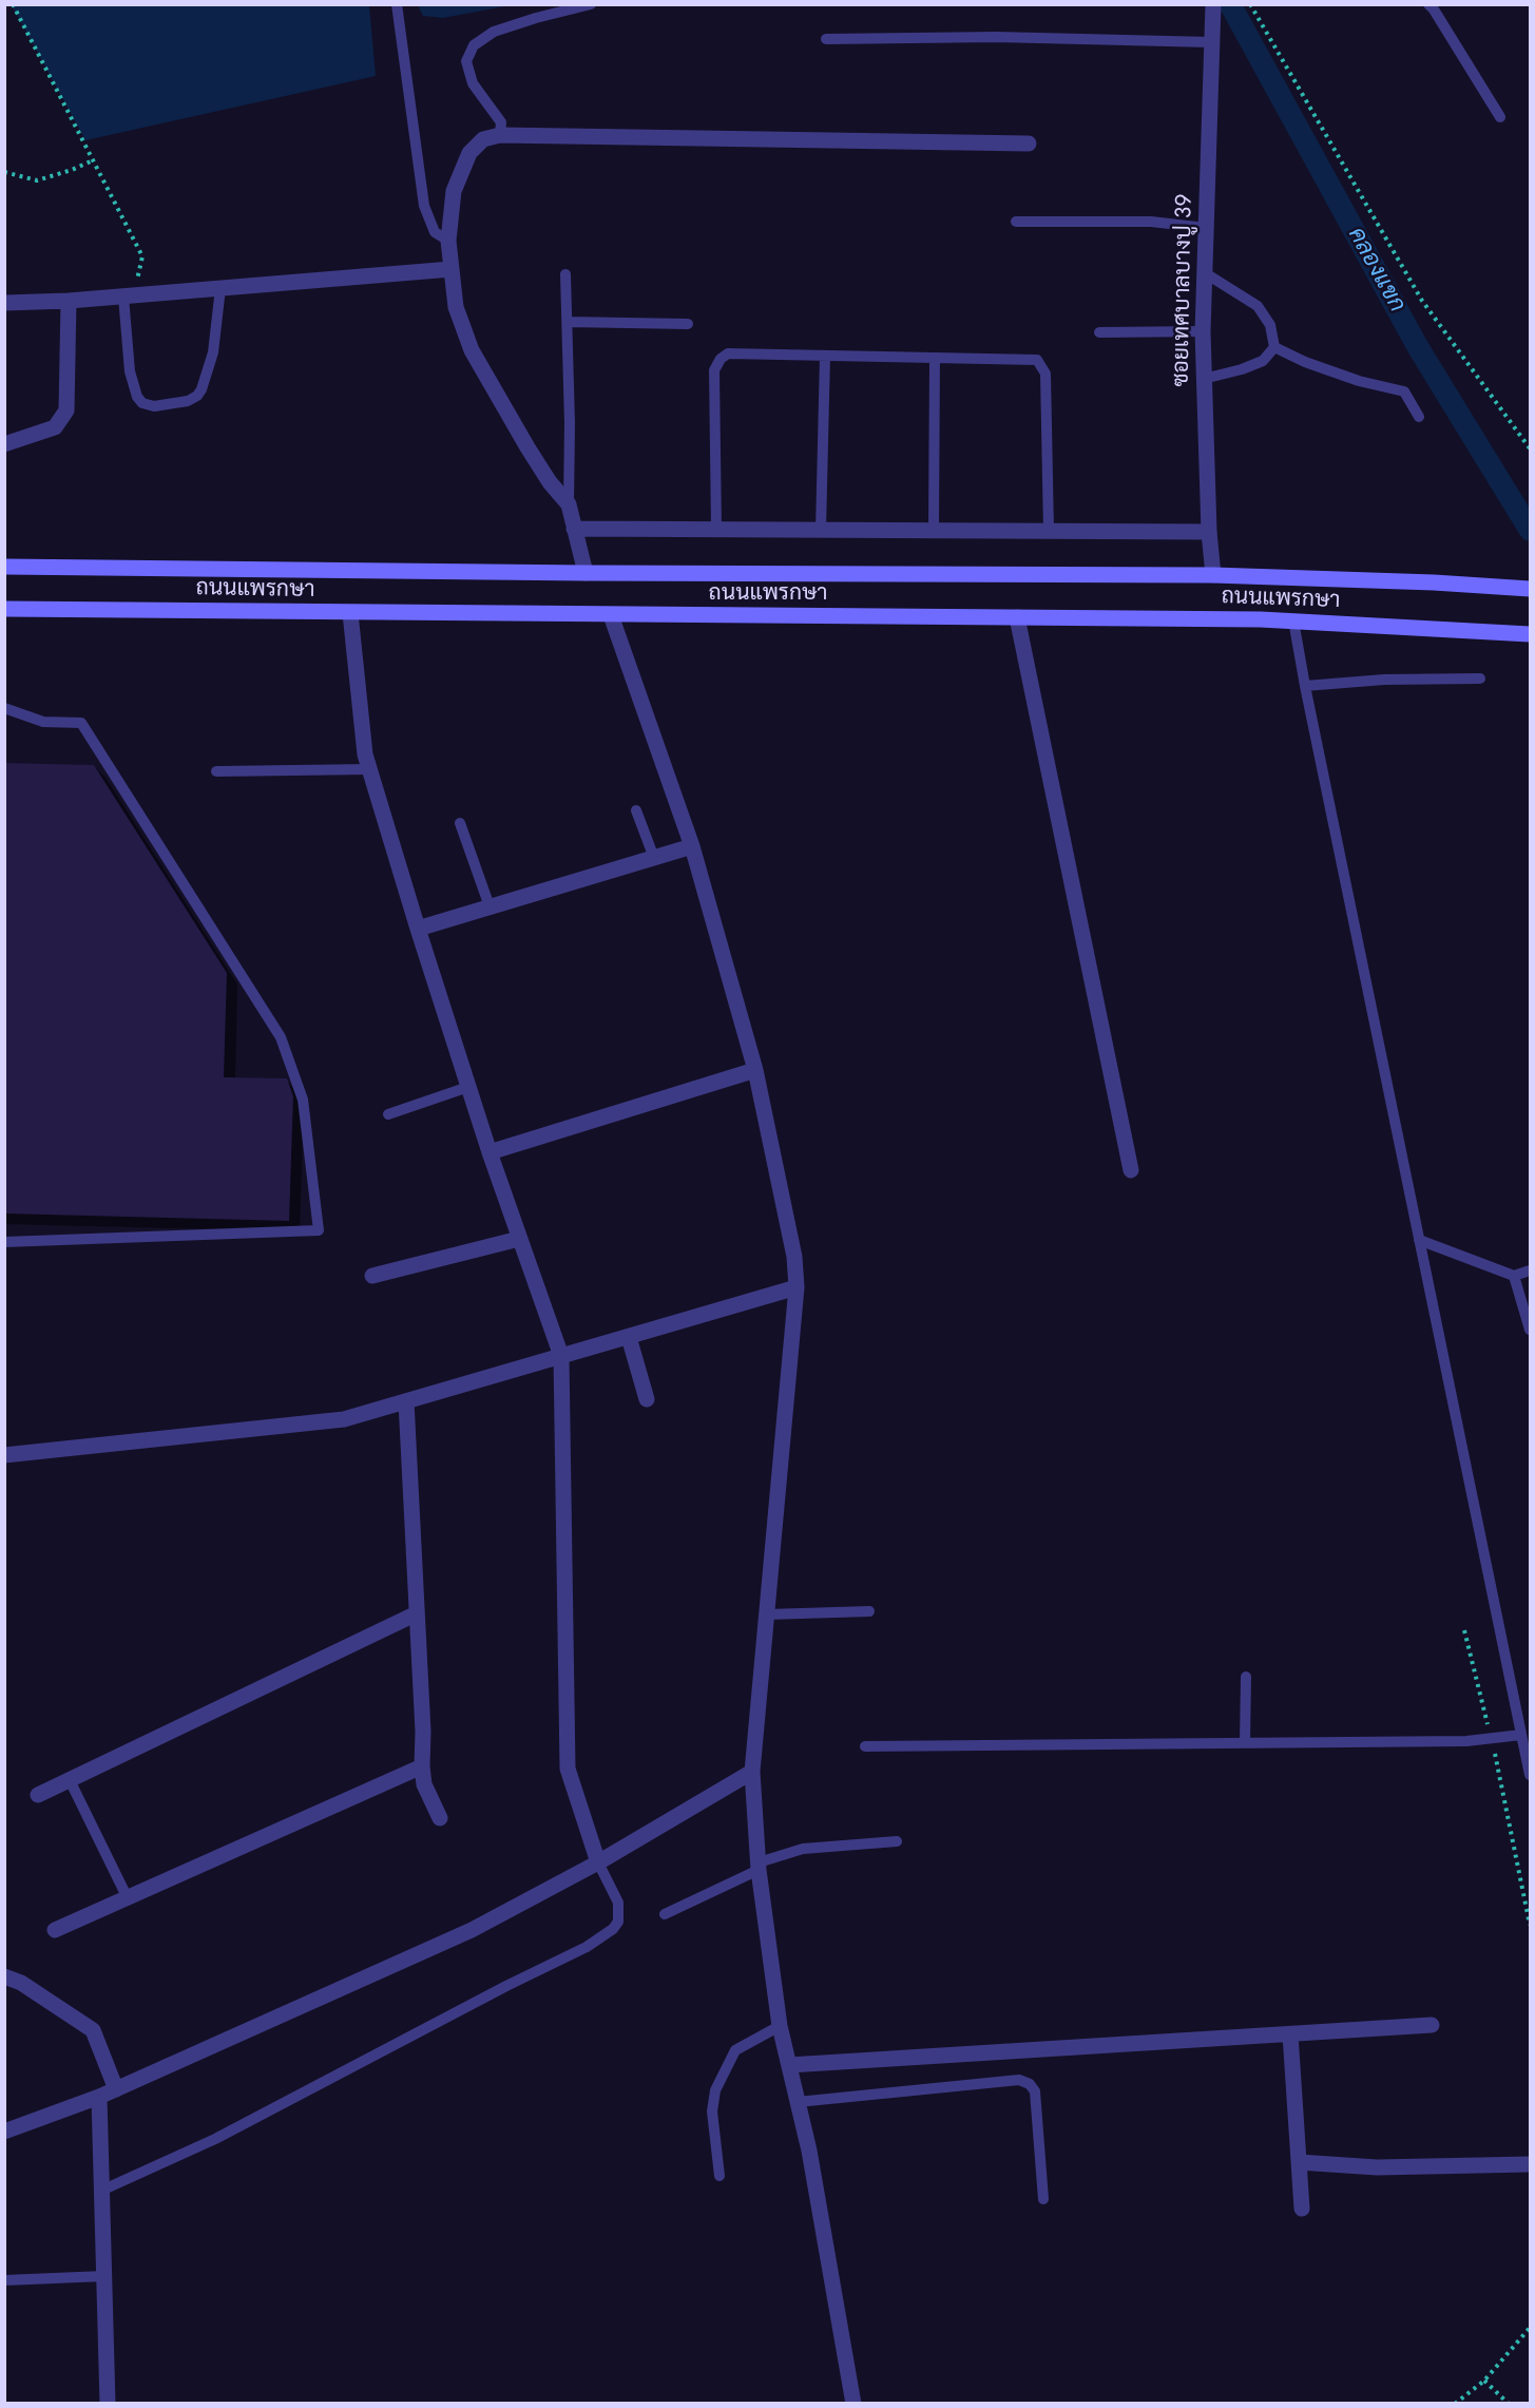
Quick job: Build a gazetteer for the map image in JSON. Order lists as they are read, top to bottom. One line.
{"streets":{"main road":["ถนนแพรกษา"],"street":["ซอยเทศบาลบางปู 39"]},"crossings":[["ซอยเทศบาลบางปู 39","ถนนแพรกษา"]],"water":["คลองแขก"]}
